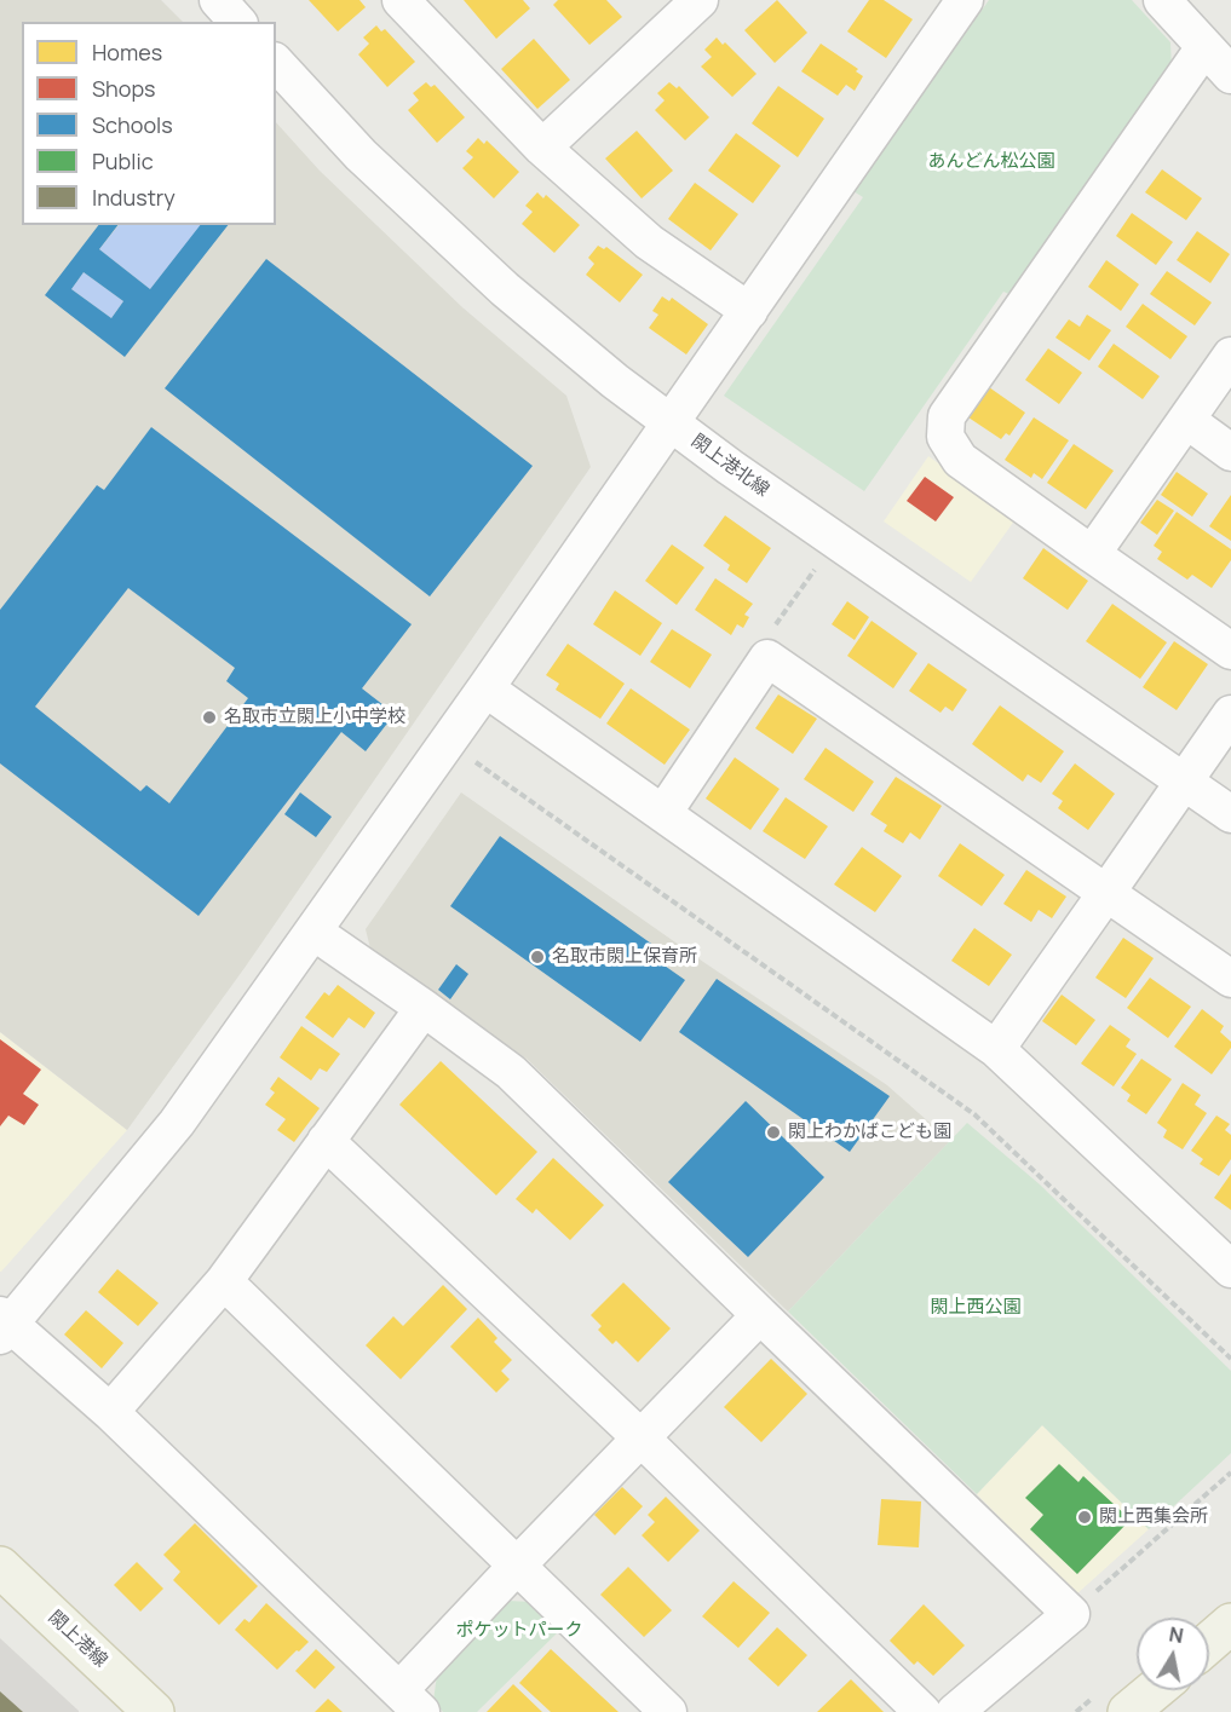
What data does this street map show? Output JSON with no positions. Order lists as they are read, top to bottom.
{
  "streets": {
    "main road": ["閖上港線"],
    "street": ["閖上港北線"]
  },
  "parks": ["あんどん松公園", "閖上西公園", "ポケットパーク"],
  "places": [
    "名取市立閖上小中学校",
    "名取市閖上保育所",
    "閖上わかばこども園",
    "閖上西集会所"
  ],
  "legend": [
    "Homes",
    "Shops",
    "Schools",
    "Public",
    "Industry"
  ],
  "north": "top"
}
